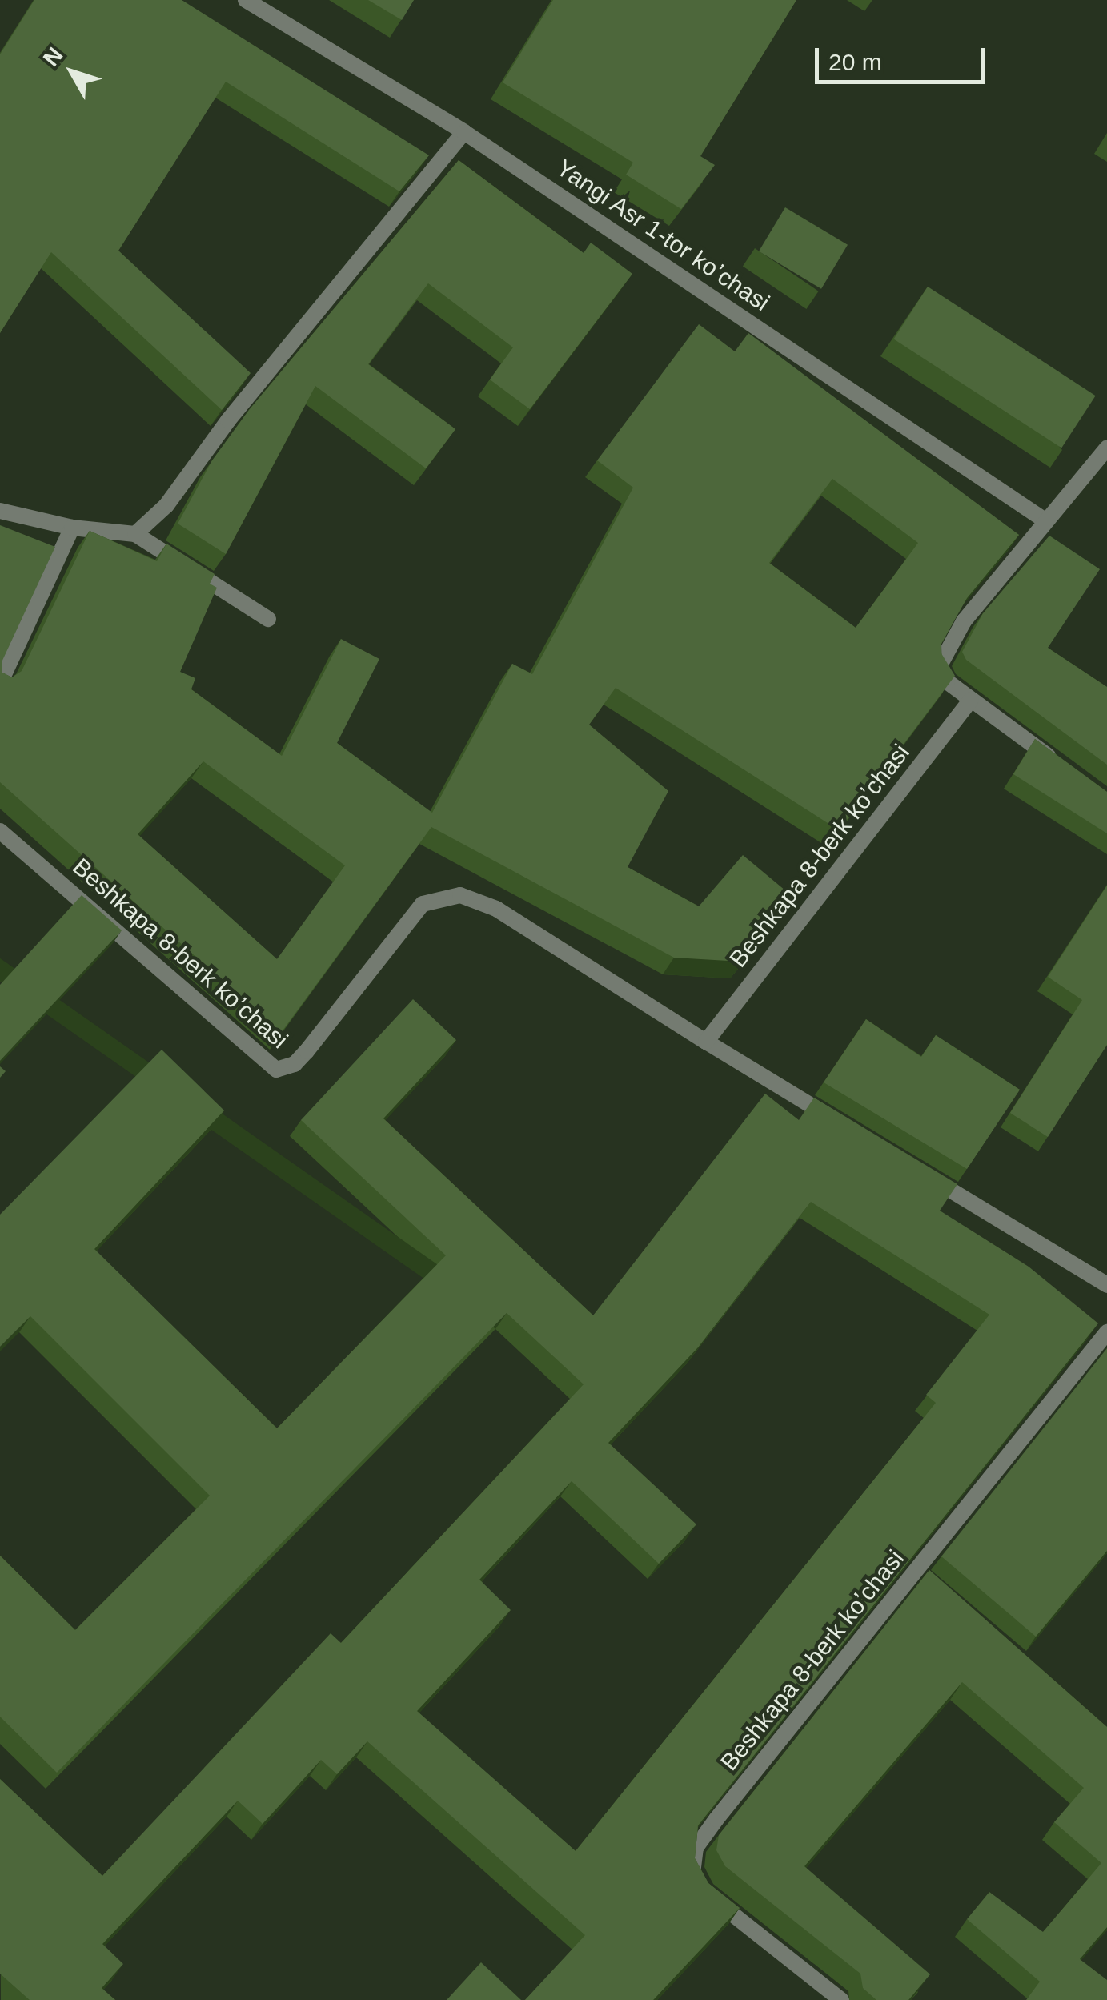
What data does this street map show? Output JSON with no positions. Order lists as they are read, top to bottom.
{
  "streets": {
    "street": ["Yangi Asr 1-tor koʼchasi", "Beshkapa 8-berk koʼchasi"]
  },
  "scale_bar": "20 m",
  "north": "top left"
}
